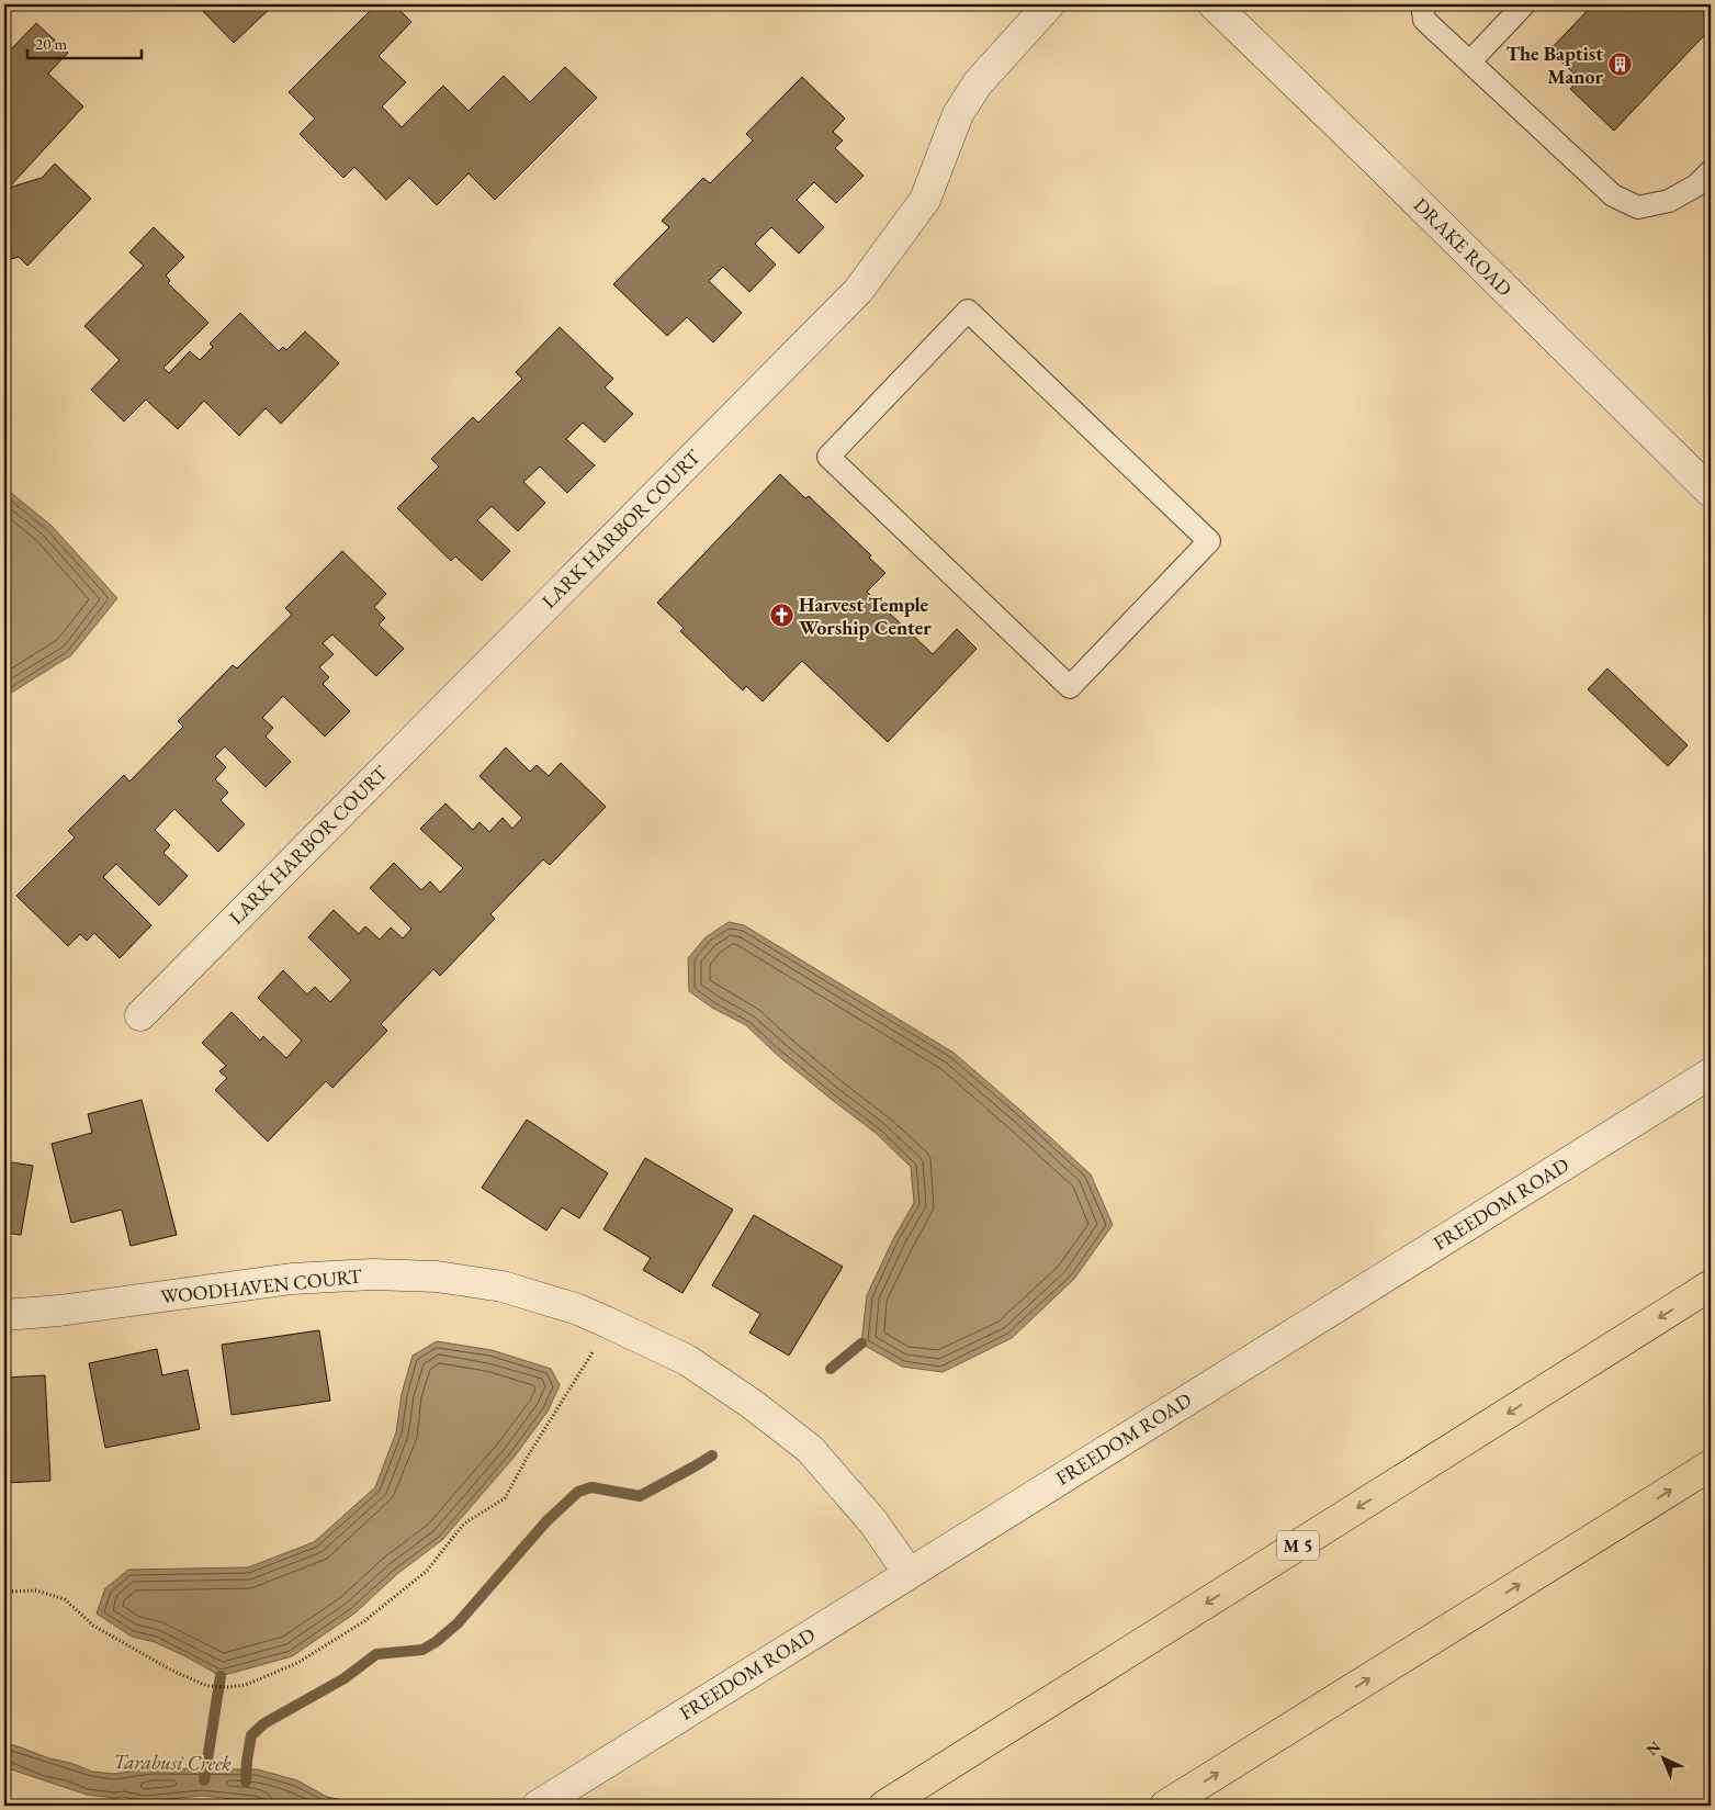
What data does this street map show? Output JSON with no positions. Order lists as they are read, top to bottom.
{
  "streets": {
    "highway": ["M 5"],
    "street": [
      "DRAKE ROAD",
      "LARK HARBOR COURT",
      "FREEDOM ROAD",
      "WOODHAVEN COURT"
    ]
  },
  "crossings": [
    ["FREEDOM ROAD", "WOODHAVEN COURT"]
  ],
  "water": ["Tarabusi Creek"],
  "places": {
    "building": ["The Baptist Manor"],
    "church": ["Harvest Temple Worship Center"]
  },
  "scale_bar": "20 m",
  "north": "top left"
}
